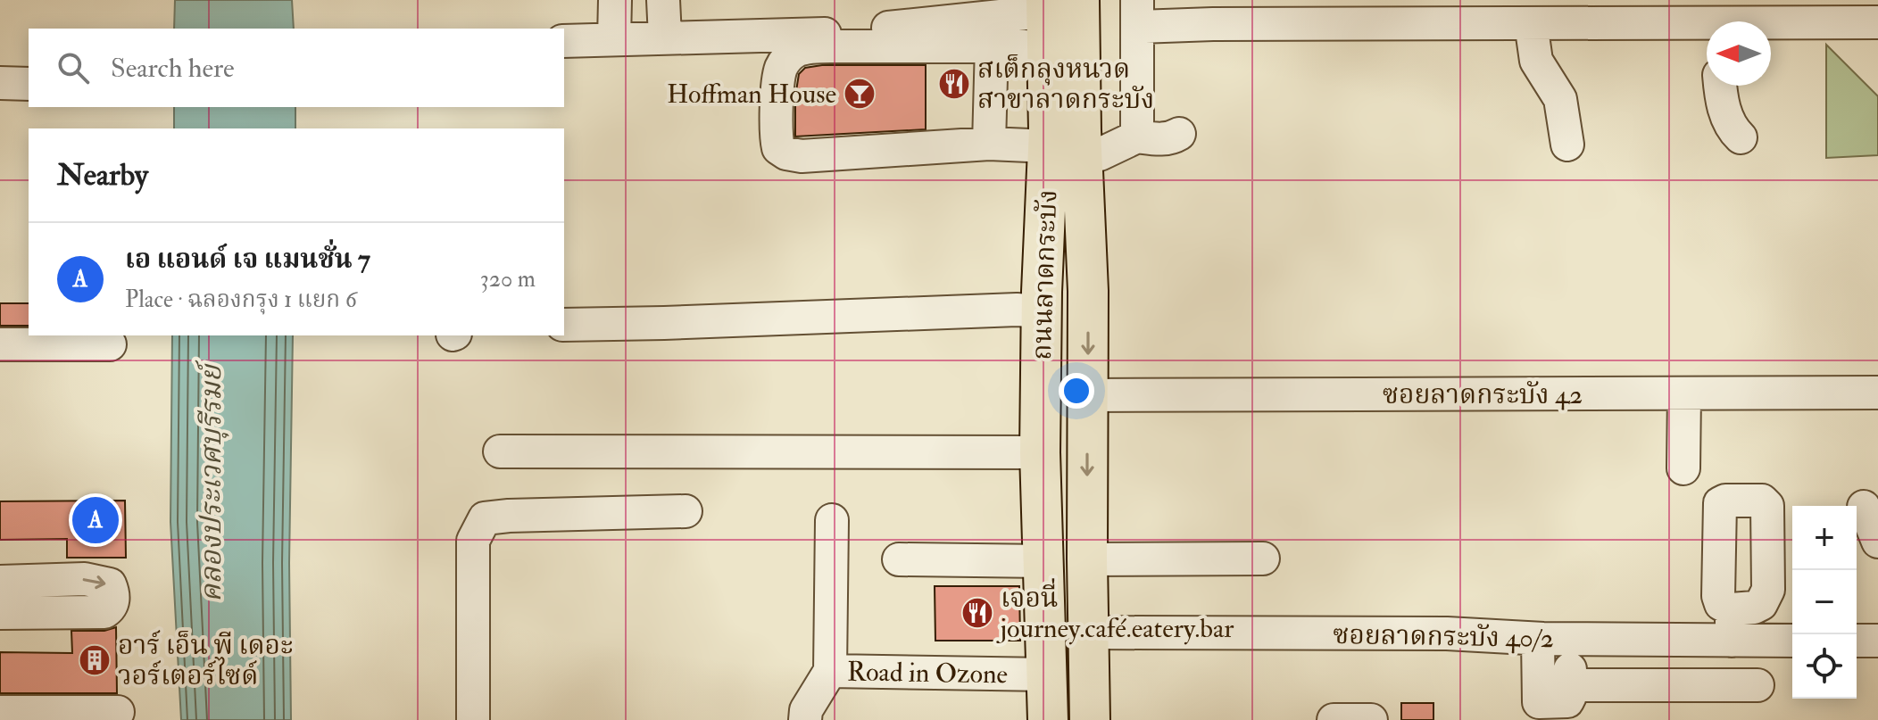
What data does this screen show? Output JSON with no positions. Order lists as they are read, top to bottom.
{
  "streets": {
    "main road": ["ถนนลาดกระบัง"],
    "street": ["ซอยลาดกระบัง 42", "ซอยลาดกระบัง 40/2", "Road in Ozone"]
  },
  "crossings": [
    ["ถนนลาดกระบัง", "ซอยลาดกระบัง 42"],
    ["ถนนลาดกระบัง", "ซอยลาดกระบัง 40/2"],
    ["ถนนลาดกระบัง", "Road in Ozone"]
  ],
  "water": ["คลองประเวศบุรีรมย์"],
  "places": {
    "restaurant": ["สเต็กลุงหนวด สาขาลาดกระบัง", "เจอนี่ journey.café.eatery.bar"],
    "bar": ["Hoffman House"],
    "building": ["อาร์ เอ็น พี เดอะ วอร์เตอร์ไซด์"]
  },
  "north": "left",
  "page": {
    "search": "Search here",
    "heading": "Nearby",
    "list": [
      {
        "mark": "A",
        "name": "เอ แอนด์ เจ แมนชั่น 7",
        "note": "Place · ฉลองกรุง 1 แยก 6",
        "value": "320 m"
      }
    ],
    "pins": "A",
    "map_buttons": ["+", "−"]
  }
}
